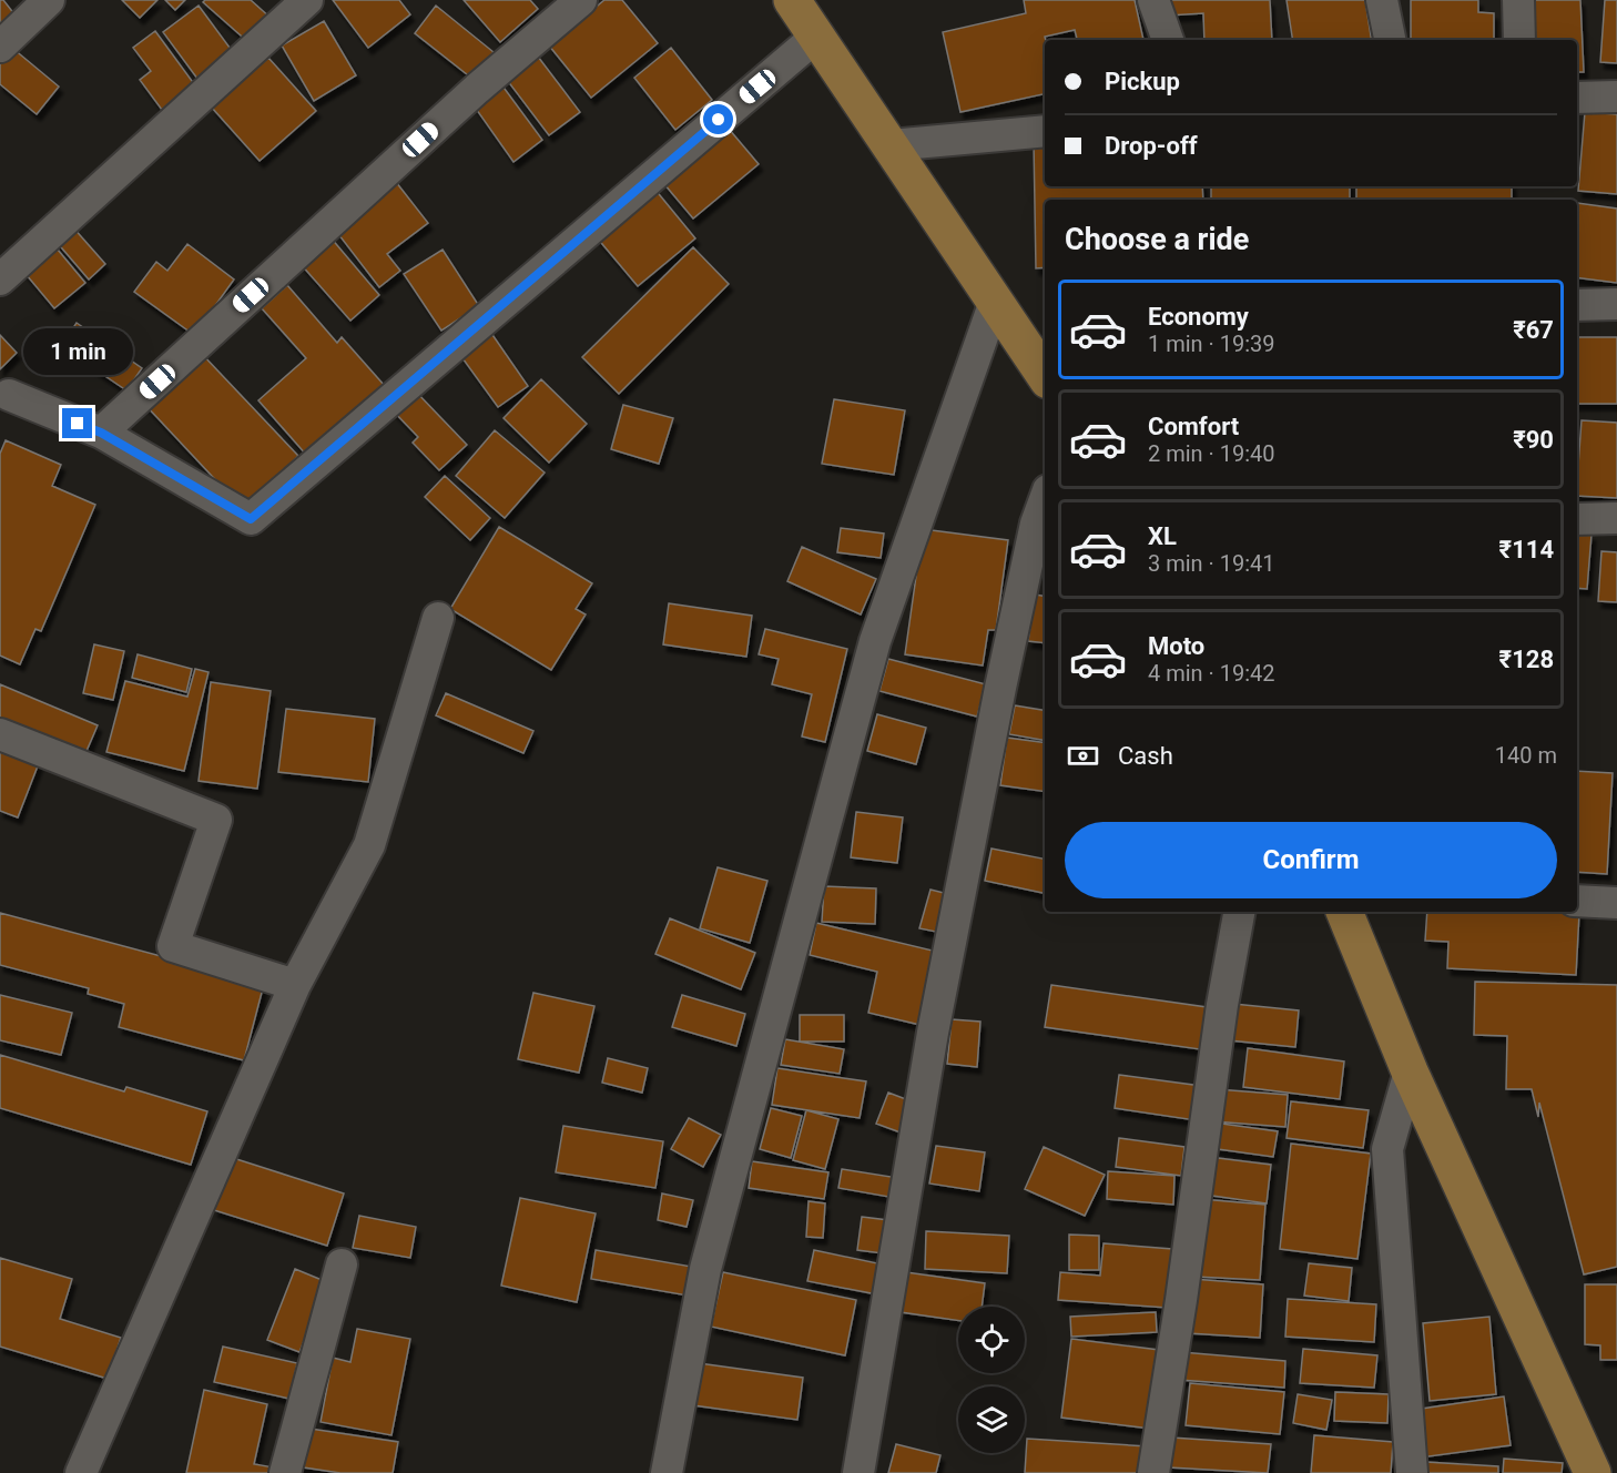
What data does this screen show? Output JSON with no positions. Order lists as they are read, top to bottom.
{
  "page": {
    "banner": ["Pickup", "Drop-off"],
    "heading": "Choose a ride",
    "list": [
      {
        "name": "Economy",
        "note": "1 min · 19:39",
        "value": "₹67"
      },
      {
        "name": "Comfort",
        "note": "2 min · 19:40",
        "value": "₹90"
      },
      {
        "name": "XL",
        "note": "3 min · 19:41",
        "value": "₹114"
      },
      {
        "name": "Moto",
        "note": "4 min · 19:42",
        "value": "₹128"
      }
    ],
    "bubble": "1 min",
    "pay": ["Cash", "140 m"],
    "buttons": "Confirm"
  }
}
